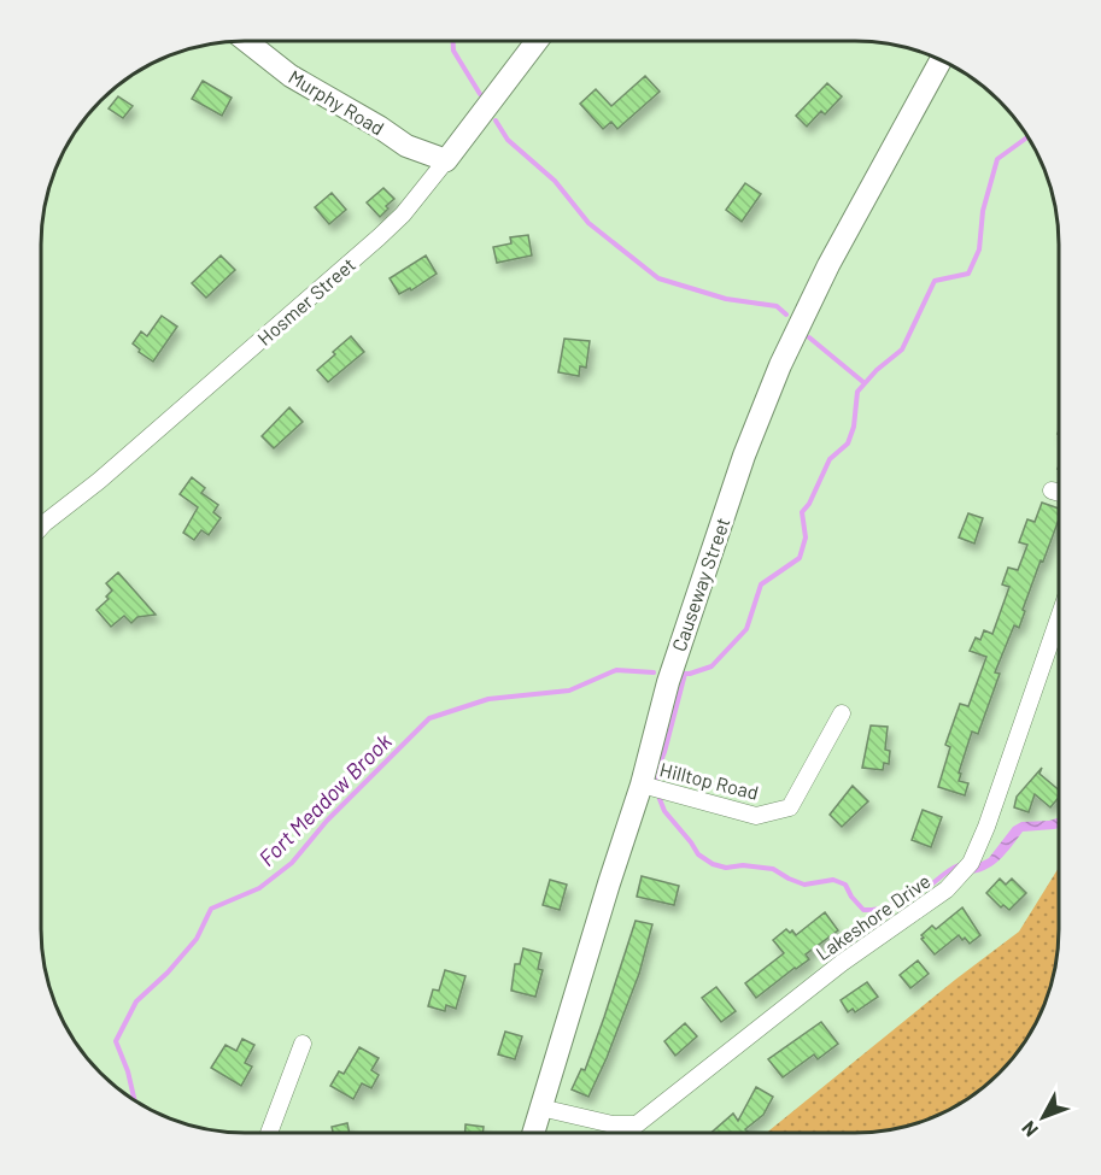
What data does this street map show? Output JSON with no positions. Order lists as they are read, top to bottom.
{
  "streets": {
    "street": [
      "Murphy Road",
      "Hosmer Street",
      "Causeway Street",
      "Hilltop Road",
      "Lakeshore Drive"
    ]
  },
  "crossings": [
    ["Murphy Road", "Hosmer Street"],
    ["Causeway Street", "Hilltop Road"],
    ["Causeway Street", "Lakeshore Drive"]
  ],
  "water": ["Fort Meadow Brook"],
  "north": "bottom left"
}
